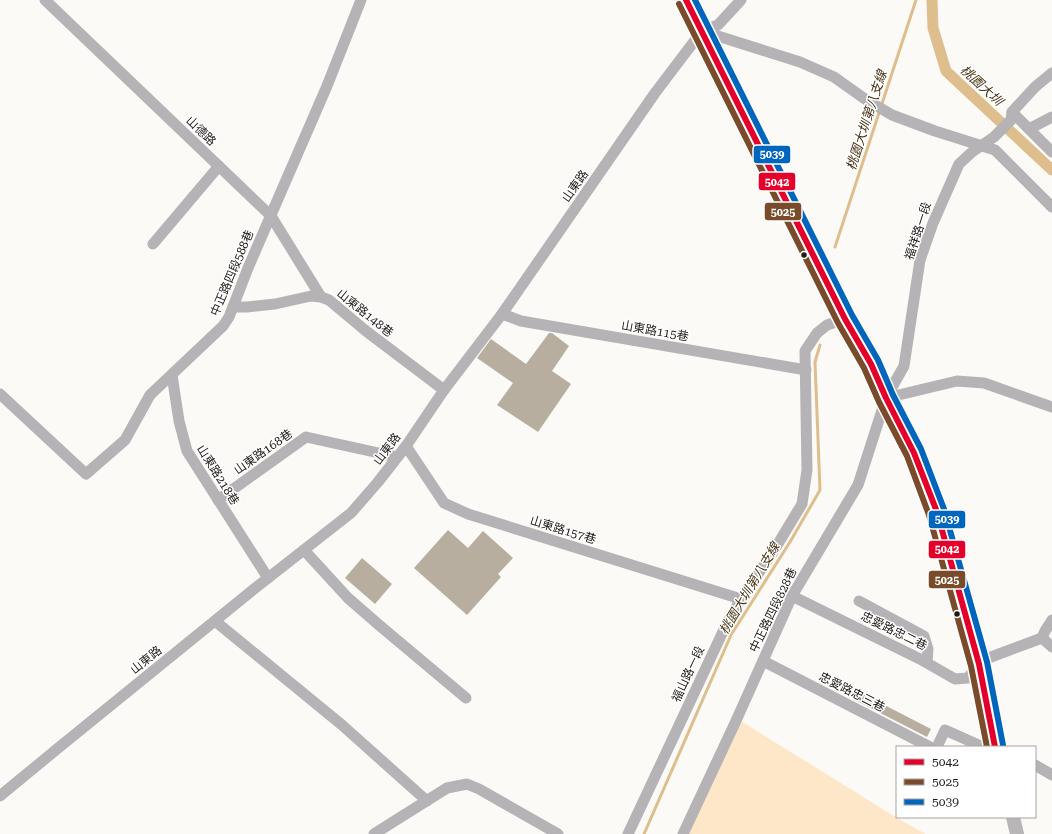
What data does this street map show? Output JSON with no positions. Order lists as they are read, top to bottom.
{
  "streets": {
    "street": [
      "山德路",
      "山東路",
      "福祥路一段",
      "中正路四段588巷",
      "山東路148巷",
      "山東路115巷",
      "山東路168巷",
      "山東路218巷",
      "山東路157巷",
      "中正路四段828巷",
      "忠愛路忠二巷",
      "福山路一段",
      "忠愛路忠三巷"
    ]
  },
  "crossings": [
    ["山德路", "中正路四段588巷"],
    ["山德路", "山東路148巷"],
    ["山東路", "山東路148巷"],
    ["山東路", "山東路115巷"],
    ["山東路", "山東路168巷"],
    ["山東路", "山東路218巷"],
    ["山東路", "山東路157巷"],
    ["福祥路一段", "中正路四段828巷"],
    ["中正路四段588巷", "山東路148巷"],
    ["中正路四段588巷", "山東路218巷"],
    ["山東路115巷", "福山路一段"],
    ["山東路168巷", "山東路218巷"],
    ["山東路157巷", "福山路一段"],
    ["中正路四段828巷", "忠愛路忠二巷"],
    ["中正路四段828巷", "忠愛路忠三巷"]
  ],
  "water": ["桃園大圳", "桃園大圳第八支線"],
  "lines": ["transit line 5042", "transit line 5039", "transit line 5025"],
  "legend": ["5042", "5025", "5039"]
}
